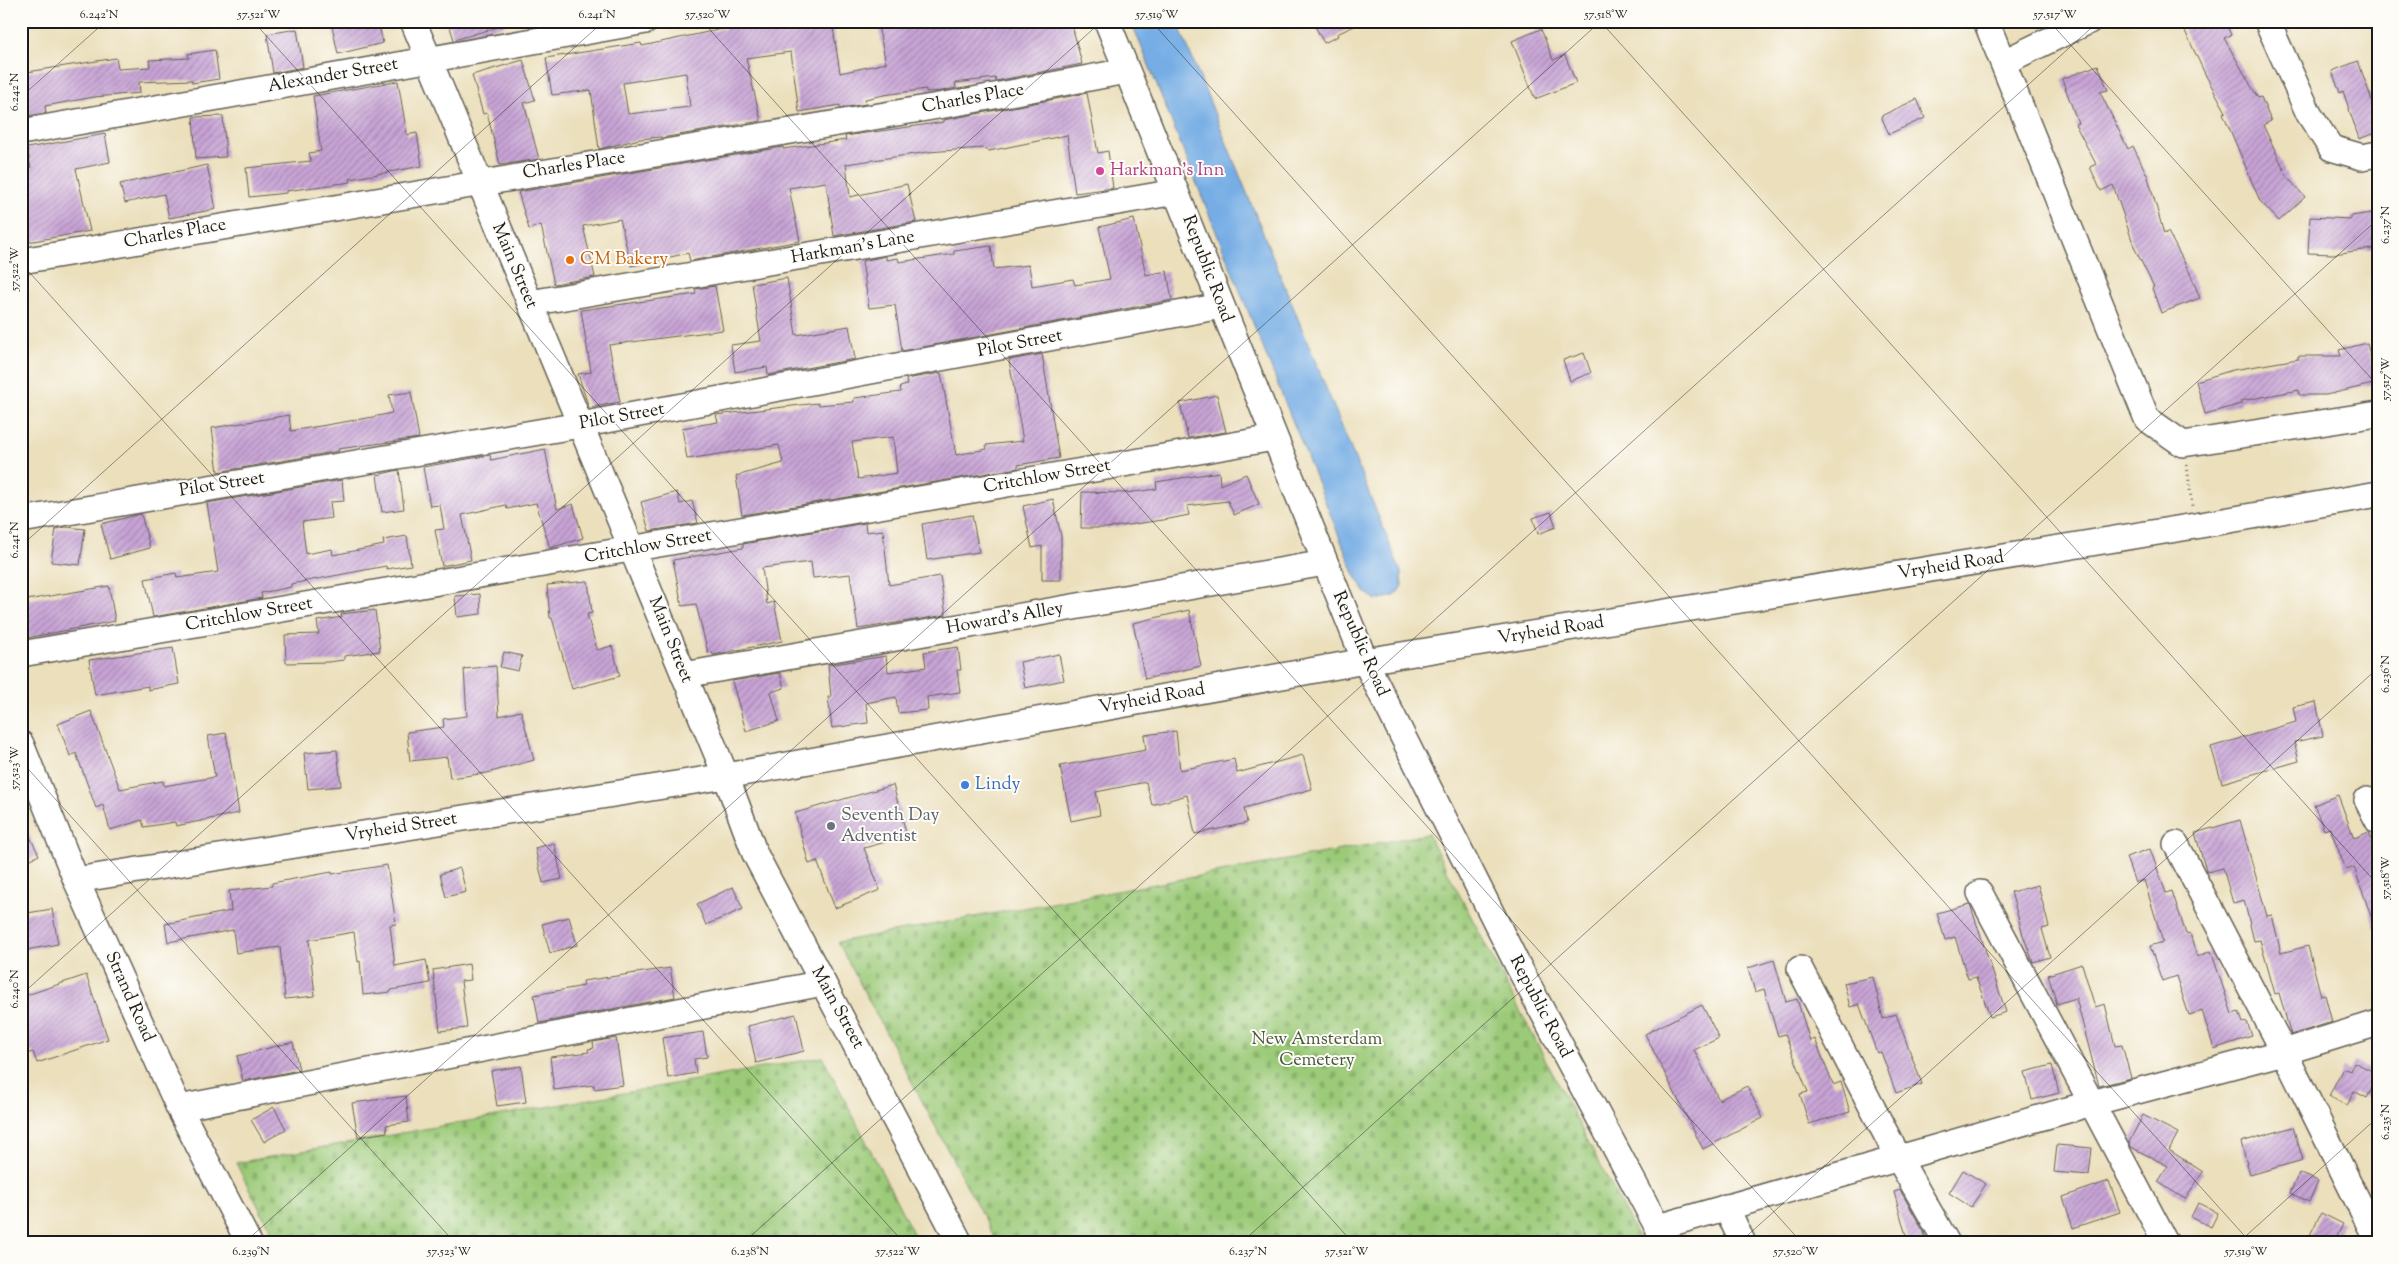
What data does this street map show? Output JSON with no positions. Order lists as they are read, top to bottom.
{
  "streets": {
    "street": [
      "Alexander Street",
      "Charles Place",
      "Harkman's Lane",
      "Main Street",
      "Republic Road",
      "Pilot Street",
      "Critchlow Street",
      "Vryheid Road",
      "Howard's Alley",
      "Vryheid Street",
      "Strand Road"
    ]
  },
  "crossings": [
    ["Alexander Street", "Main Street"],
    ["Charles Place", "Main Street"],
    ["Charles Place", "Republic Road"],
    ["Harkman's Lane", "Main Street"],
    ["Harkman's Lane", "Republic Road"],
    ["Main Street", "Pilot Street"],
    ["Main Street", "Critchlow Street"],
    ["Main Street", "Vryheid Road"],
    ["Main Street", "Howard's Alley"],
    ["Main Street", "Vryheid Street"],
    ["Republic Road", "Pilot Street"],
    ["Republic Road", "Critchlow Street"],
    ["Republic Road", "Vryheid Road"],
    ["Republic Road", "Howard's Alley"],
    ["Vryheid Road", "Vryheid Street"],
    ["Vryheid Street", "Strand Road"]
  ],
  "parks": ["New Amsterdam Cemetery"],
  "places": [
    "Harkman's Inn",
    "CM Bakery",
    "Lindy",
    "Seventh Day Adventist"
  ],
  "coordinates": [
    "6.242°N",
    "57.521°W",
    "6.241°N",
    "57.520°W",
    "57.519°W",
    "57.518°W",
    "57.517°W",
    "6.237°N",
    "57.522°W",
    "6.236°N",
    "57.523°W",
    "6.240°N",
    "6.235°N",
    "6.239°N",
    "6.238°N"
  ]
}
